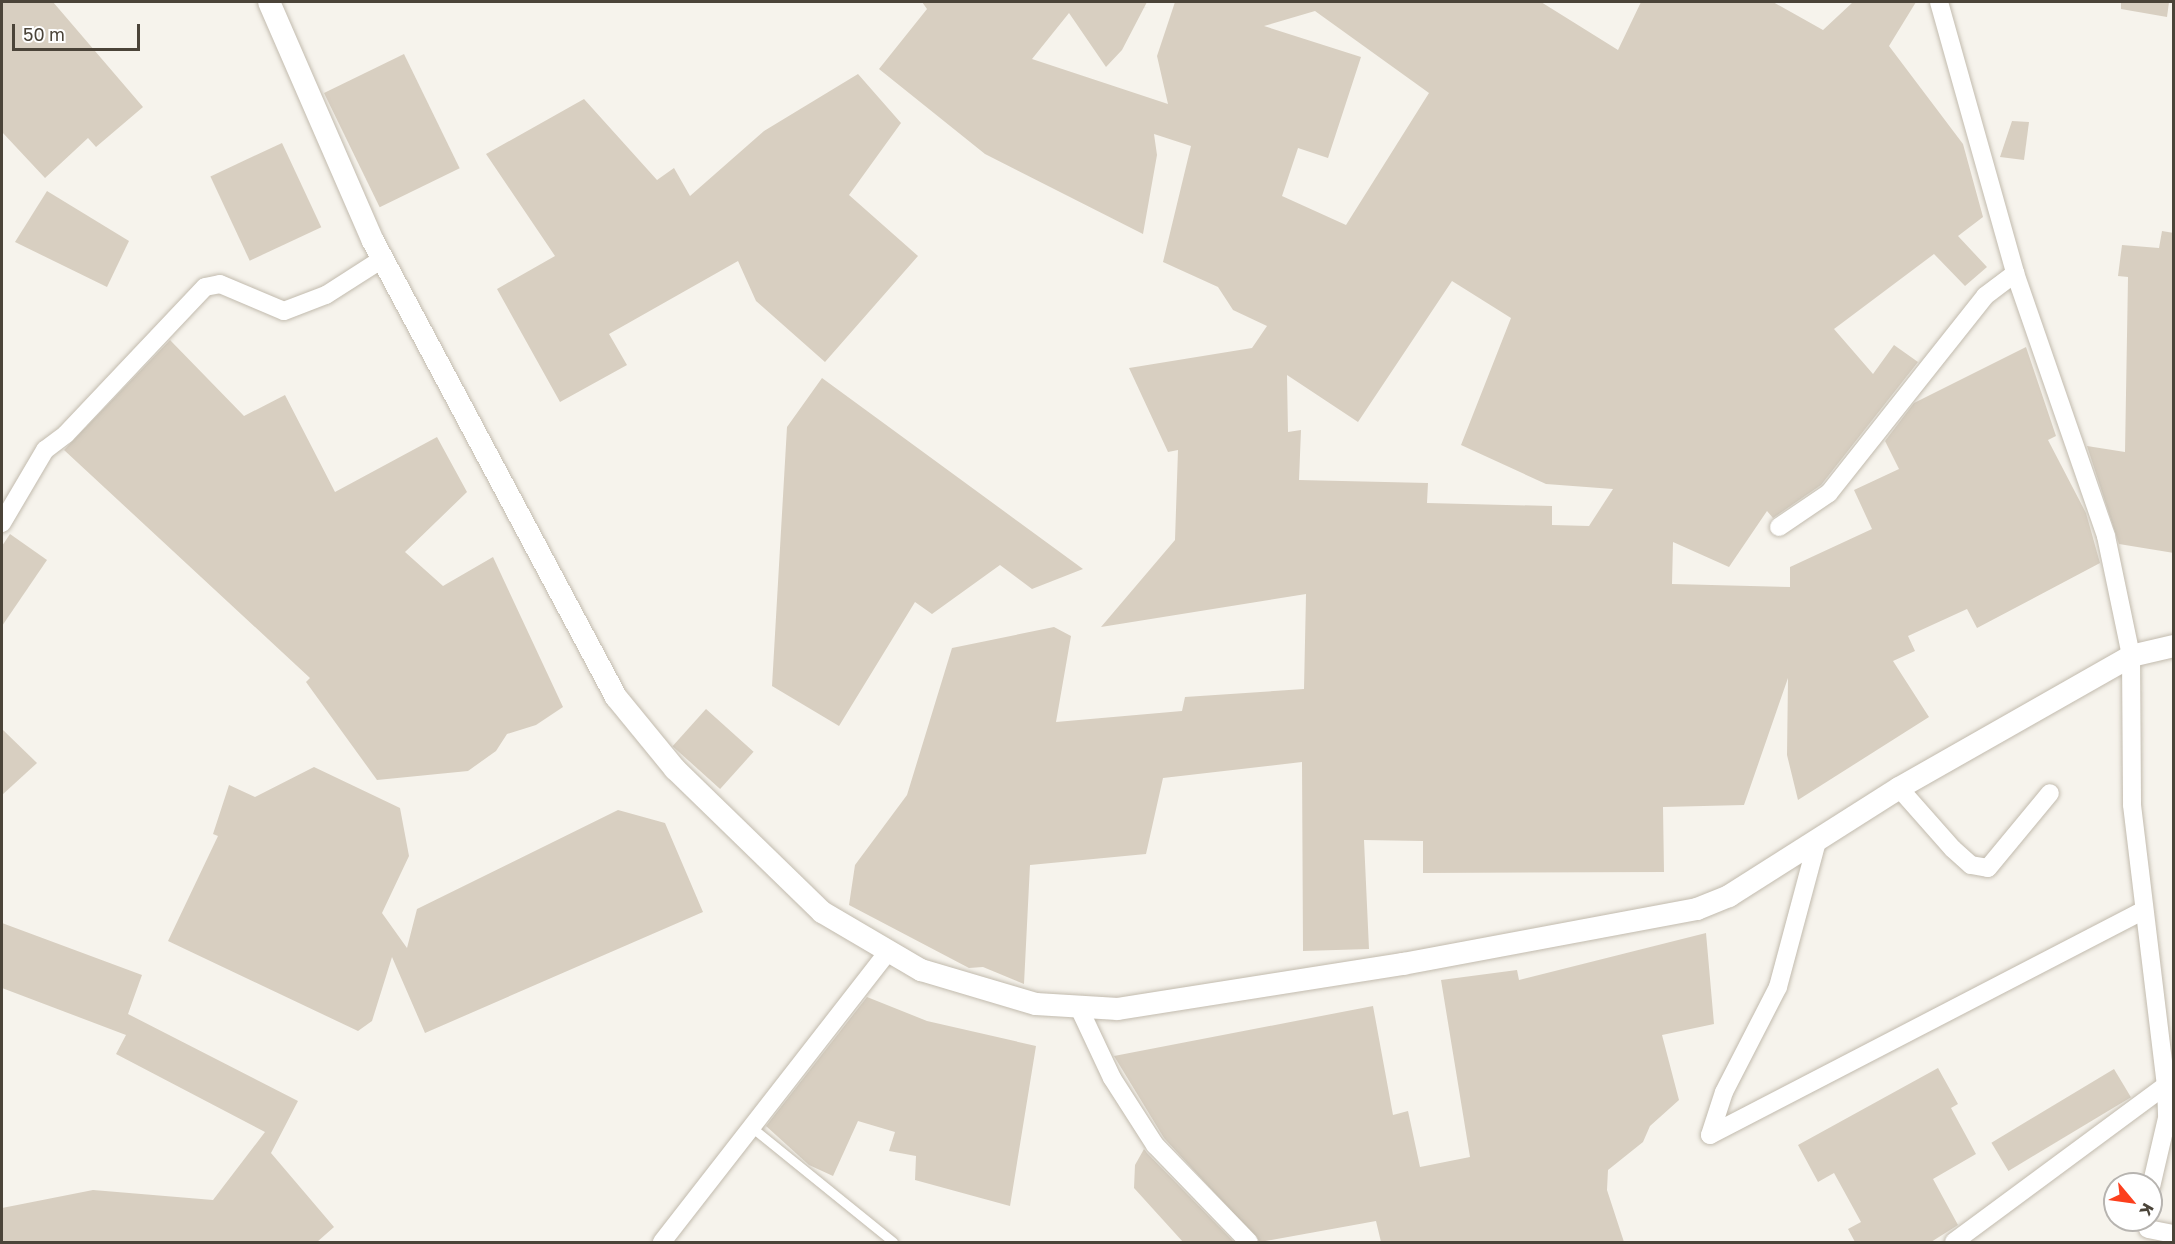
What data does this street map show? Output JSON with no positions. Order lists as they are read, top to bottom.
{
  "scale_bar": "50 m",
  "north": "bottom right"
}
